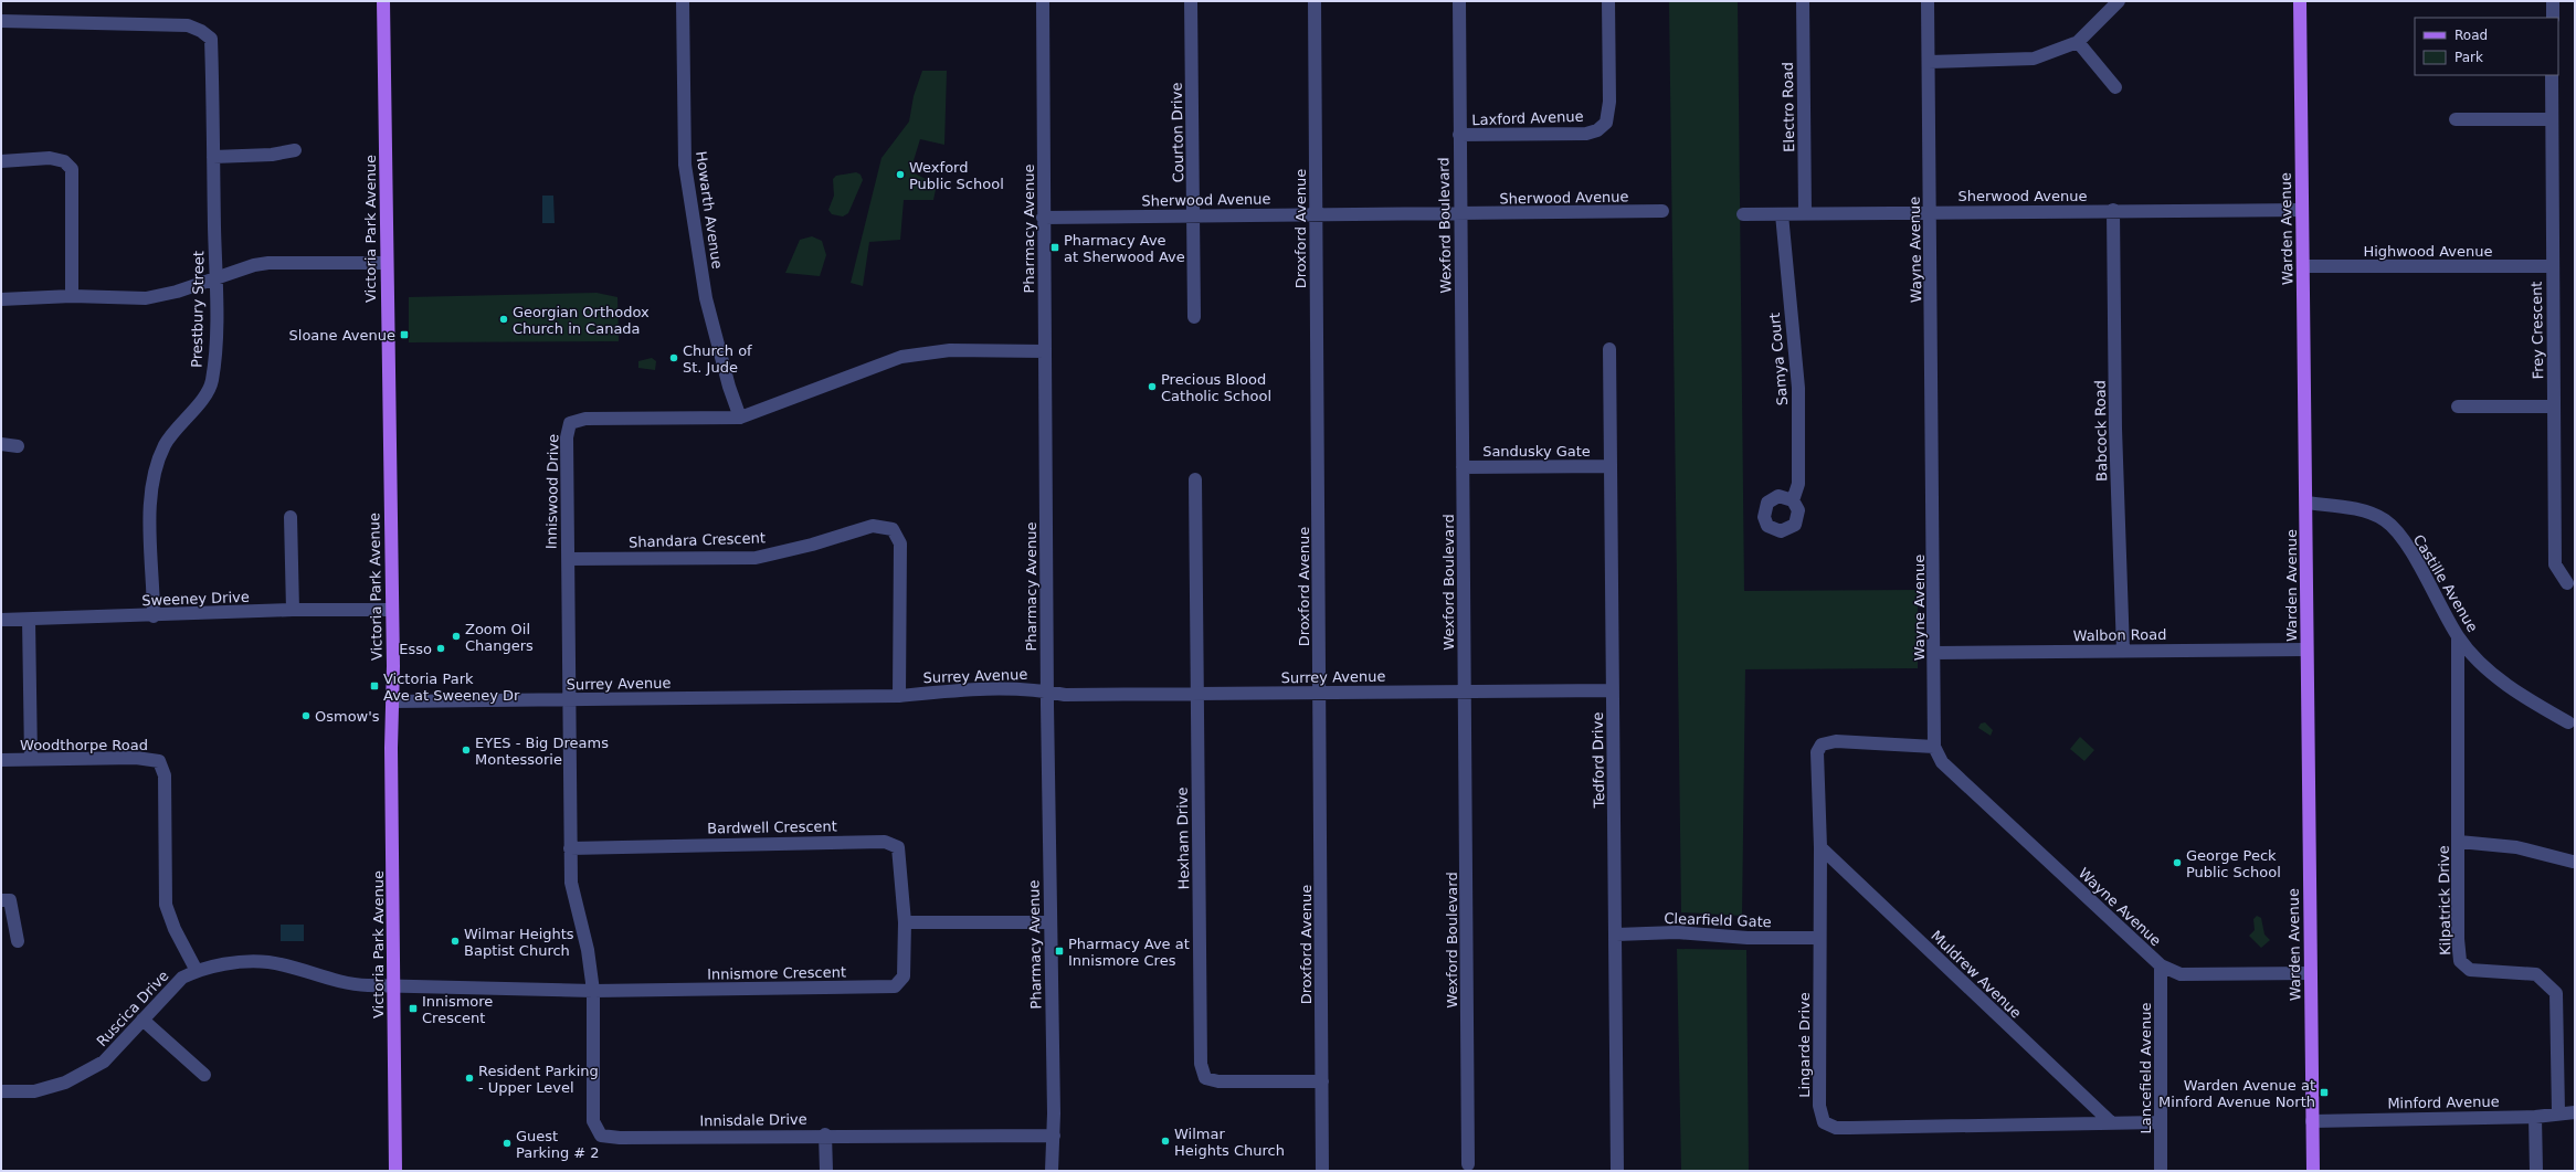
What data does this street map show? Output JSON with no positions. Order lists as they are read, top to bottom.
{
  "streets": {
    "main road": ["Victoria Park Avenue", "Warden Avenue"],
    "street": [
      "Electro Road",
      "Laxford Avenue",
      "Courton Drive",
      "Sherwood Avenue",
      "Howarth Avenue",
      "Wexford Boulevard",
      "Pharmacy Avenue",
      "Droxford Avenue",
      "Wayne Avenue",
      "Highwood Avenue",
      "Prestbury Street",
      "Frey Crescent",
      "Samya Court",
      "Babcock Road",
      "Sandusky Gate",
      "Inniswood Drive",
      "Shandara Crescent",
      "Castille Avenue",
      "Sweeney Drive",
      "Walbon Road",
      "Surrey Avenue",
      "Woodthorpe Road",
      "Tedford Drive",
      "Bardwell Crescent",
      "Hexham Drive",
      "Kilpatrick Drive",
      "Clearfield Gate",
      "Innismore Crescent",
      "Muldrew Avenue",
      "Ruscica Drive",
      "Lingarde Drive",
      "Lancefield Avenue",
      "Minford Avenue",
      "Innisdale Drive"
    ]
  },
  "crossings": [
    ["Electro Road", "Sherwood Avenue"],
    ["Laxford Avenue", "Wexford Boulevard"],
    ["Courton Drive", "Sherwood Avenue"],
    ["Sherwood Avenue", "Wexford Boulevard"],
    ["Sherwood Avenue", "Pharmacy Avenue"],
    ["Sherwood Avenue", "Droxford Avenue"],
    ["Sherwood Avenue", "Warden Avenue"],
    ["Sherwood Avenue", "Wayne Avenue"],
    ["Sherwood Avenue", "Samya Court"],
    ["Sherwood Avenue", "Babcock Road"],
    ["Howarth Avenue", "Inniswood Drive"],
    ["Wexford Boulevard", "Sandusky Gate"],
    ["Wexford Boulevard", "Surrey Avenue"],
    ["Victoria Park Avenue", "Sweeney Drive"],
    ["Victoria Park Avenue", "Surrey Avenue"],
    ["Victoria Park Avenue", "Innismore Crescent"],
    ["Victoria Park Avenue", "Ruscica Drive"],
    ["Pharmacy Avenue", "Inniswood Drive"],
    ["Pharmacy Avenue", "Surrey Avenue"],
    ["Pharmacy Avenue", "Innisdale Drive"],
    ["Droxford Avenue", "Surrey Avenue"],
    ["Droxford Avenue", "Hexham Drive"],
    ["Warden Avenue", "Wayne Avenue"],
    ["Warden Avenue", "Highwood Avenue"],
    ["Warden Avenue", "Castille Avenue"],
    ["Warden Avenue", "Walbon Road"],
    ["Warden Avenue", "Minford Avenue"],
    ["Wayne Avenue", "Walbon Road"],
    ["Wayne Avenue", "Lingarde Drive"],
    ["Wayne Avenue", "Lancefield Avenue"],
    ["Highwood Avenue", "Frey Crescent"],
    ["Prestbury Street", "Sweeney Drive"],
    ["Babcock Road", "Walbon Road"],
    ["Sandusky Gate", "Tedford Drive"],
    ["Inniswood Drive", "Shandara Crescent"],
    ["Inniswood Drive", "Surrey Avenue"],
    ["Inniswood Drive", "Bardwell Crescent"],
    ["Inniswood Drive", "Innismore Crescent"],
    ["Inniswood Drive", "Innisdale Drive"],
    ["Shandara Crescent", "Surrey Avenue"],
    ["Castille Avenue", "Kilpatrick Drive"],
    ["Surrey Avenue", "Tedford Drive"],
    ["Surrey Avenue", "Hexham Drive"],
    ["Woodthorpe Road", "Ruscica Drive"],
    ["Tedford Drive", "Clearfield Gate"],
    ["Bardwell Crescent", "Innismore Crescent"],
    ["Kilpatrick Drive", "Minford Avenue"],
    ["Clearfield Gate", "Lingarde Drive"],
    ["Innismore Crescent", "Ruscica Drive"],
    ["Innismore Crescent", "Innisdale Drive"],
    ["Muldrew Avenue", "Lingarde Drive"],
    ["Lingarde Drive", "Lancefield Avenue"]
  ],
  "places": {
    "other": [
      "Wexford Public School",
      "Georgian Orthodox Church in Canada",
      "Church of St. Jude",
      "Precious Blood Catholic School",
      "Zoom Oil Changers",
      "Esso",
      "Osmow's",
      "EYES - Big Dreams Montessorie",
      "George Peck Public School",
      "Wilmar Heights Baptist Church",
      "Resident Parking - Upper Level",
      "Wilmar Heights Church",
      "Guest Parking # 2"
    ],
    "transit": [
      "Pharmacy Ave at Sherwood Ave",
      "Sloane Avenue",
      "Victoria Park Ave at Sweeney Dr",
      "Pharmacy Ave at Innismore Cres",
      "Innismore Crescent",
      "Warden Avenue at Minford Avenue North"
    ]
  },
  "legend": ["Road", "Park"]
}
